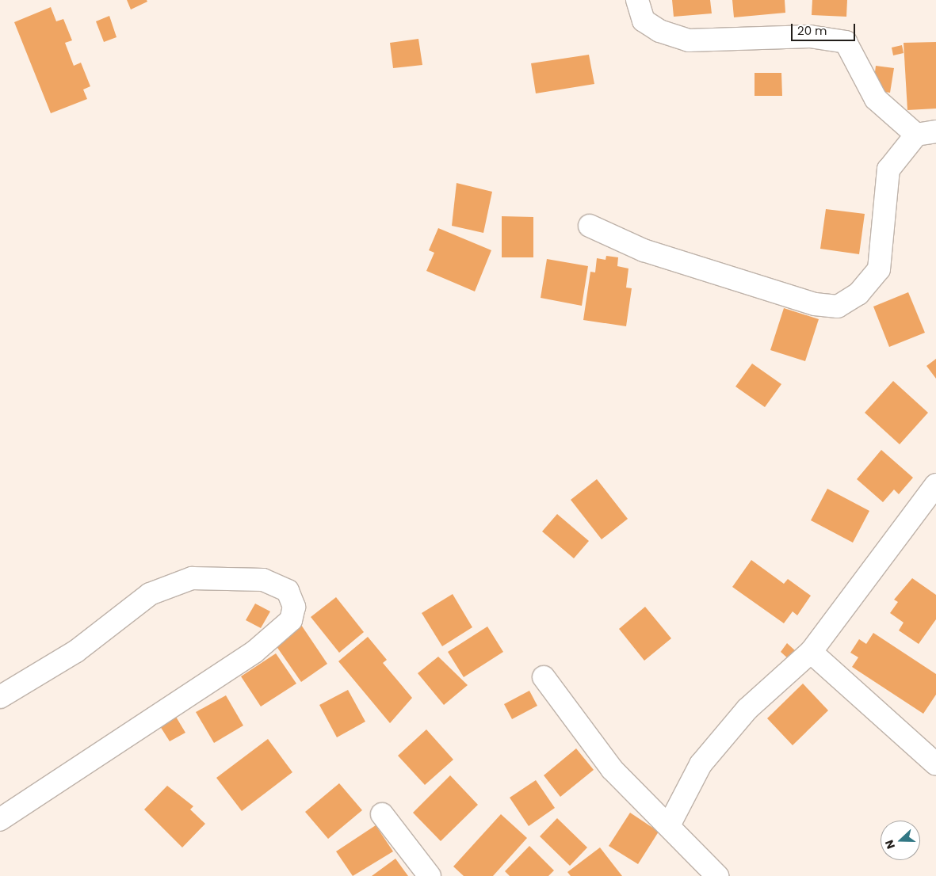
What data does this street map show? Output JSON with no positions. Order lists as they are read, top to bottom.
{
  "scale_bar": "20 m",
  "north": "left"
}
